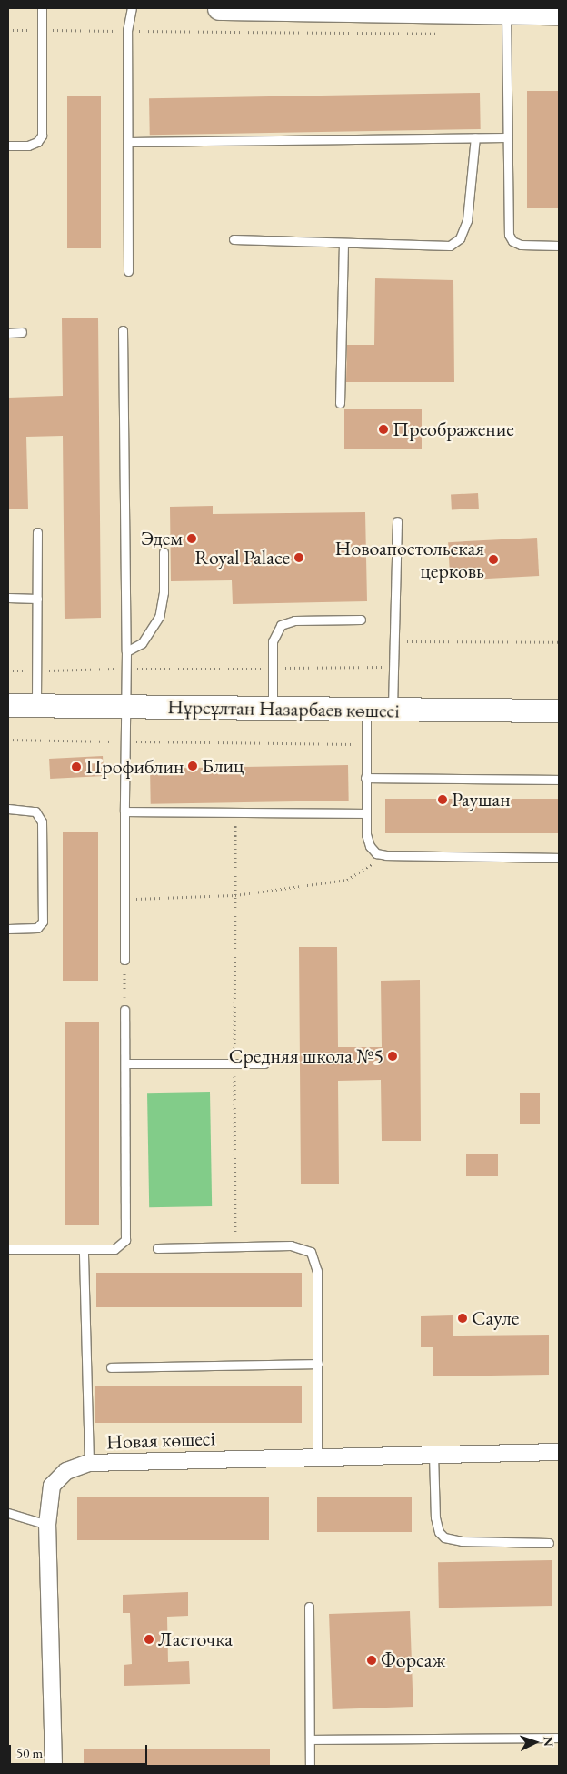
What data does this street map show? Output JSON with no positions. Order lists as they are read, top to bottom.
{
  "streets": {
    "main road": ["Нұрсұлтан Назарбаев көшесі"],
    "street": ["Новая көшесі"]
  },
  "places": [
    "Преображение",
    "Эдем",
    "Royal Palace",
    "Новоапостольская церковь",
    "Блиц",
    "Профиблин",
    "Раушан",
    "Средняя школа №5",
    "Сауле",
    "Ласточка",
    "Форсаж"
  ],
  "scale_bar": "50 m",
  "north": "right"
}
